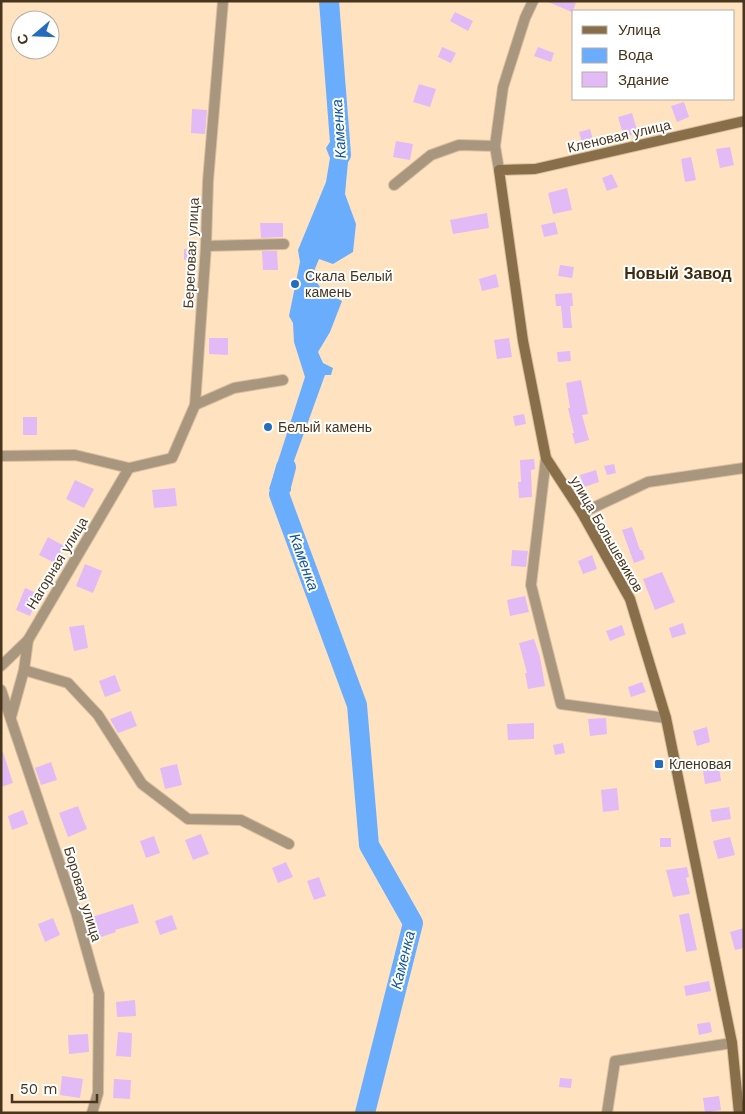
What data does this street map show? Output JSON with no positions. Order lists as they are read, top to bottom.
{
  "streets": {
    "street": [
      "Кленовая улица",
      "Береговая улица",
      "улица Большевиков",
      "Нагорная улица",
      "Боровая улица"
    ]
  },
  "crossings": [
    ["Кленовая улица", "улица Большевиков"],
    ["Береговая улица", "Нагорная улица"]
  ],
  "districts": ["Новый Завод"],
  "water": ["Каменка"],
  "places": {
    "other": ["Скала Белый камень", "Белый камень"],
    "transit": ["Кленовая"]
  },
  "legend": ["Улица", "Вода", "Здание"],
  "scale_bar": "50 m",
  "north": "left"
}
